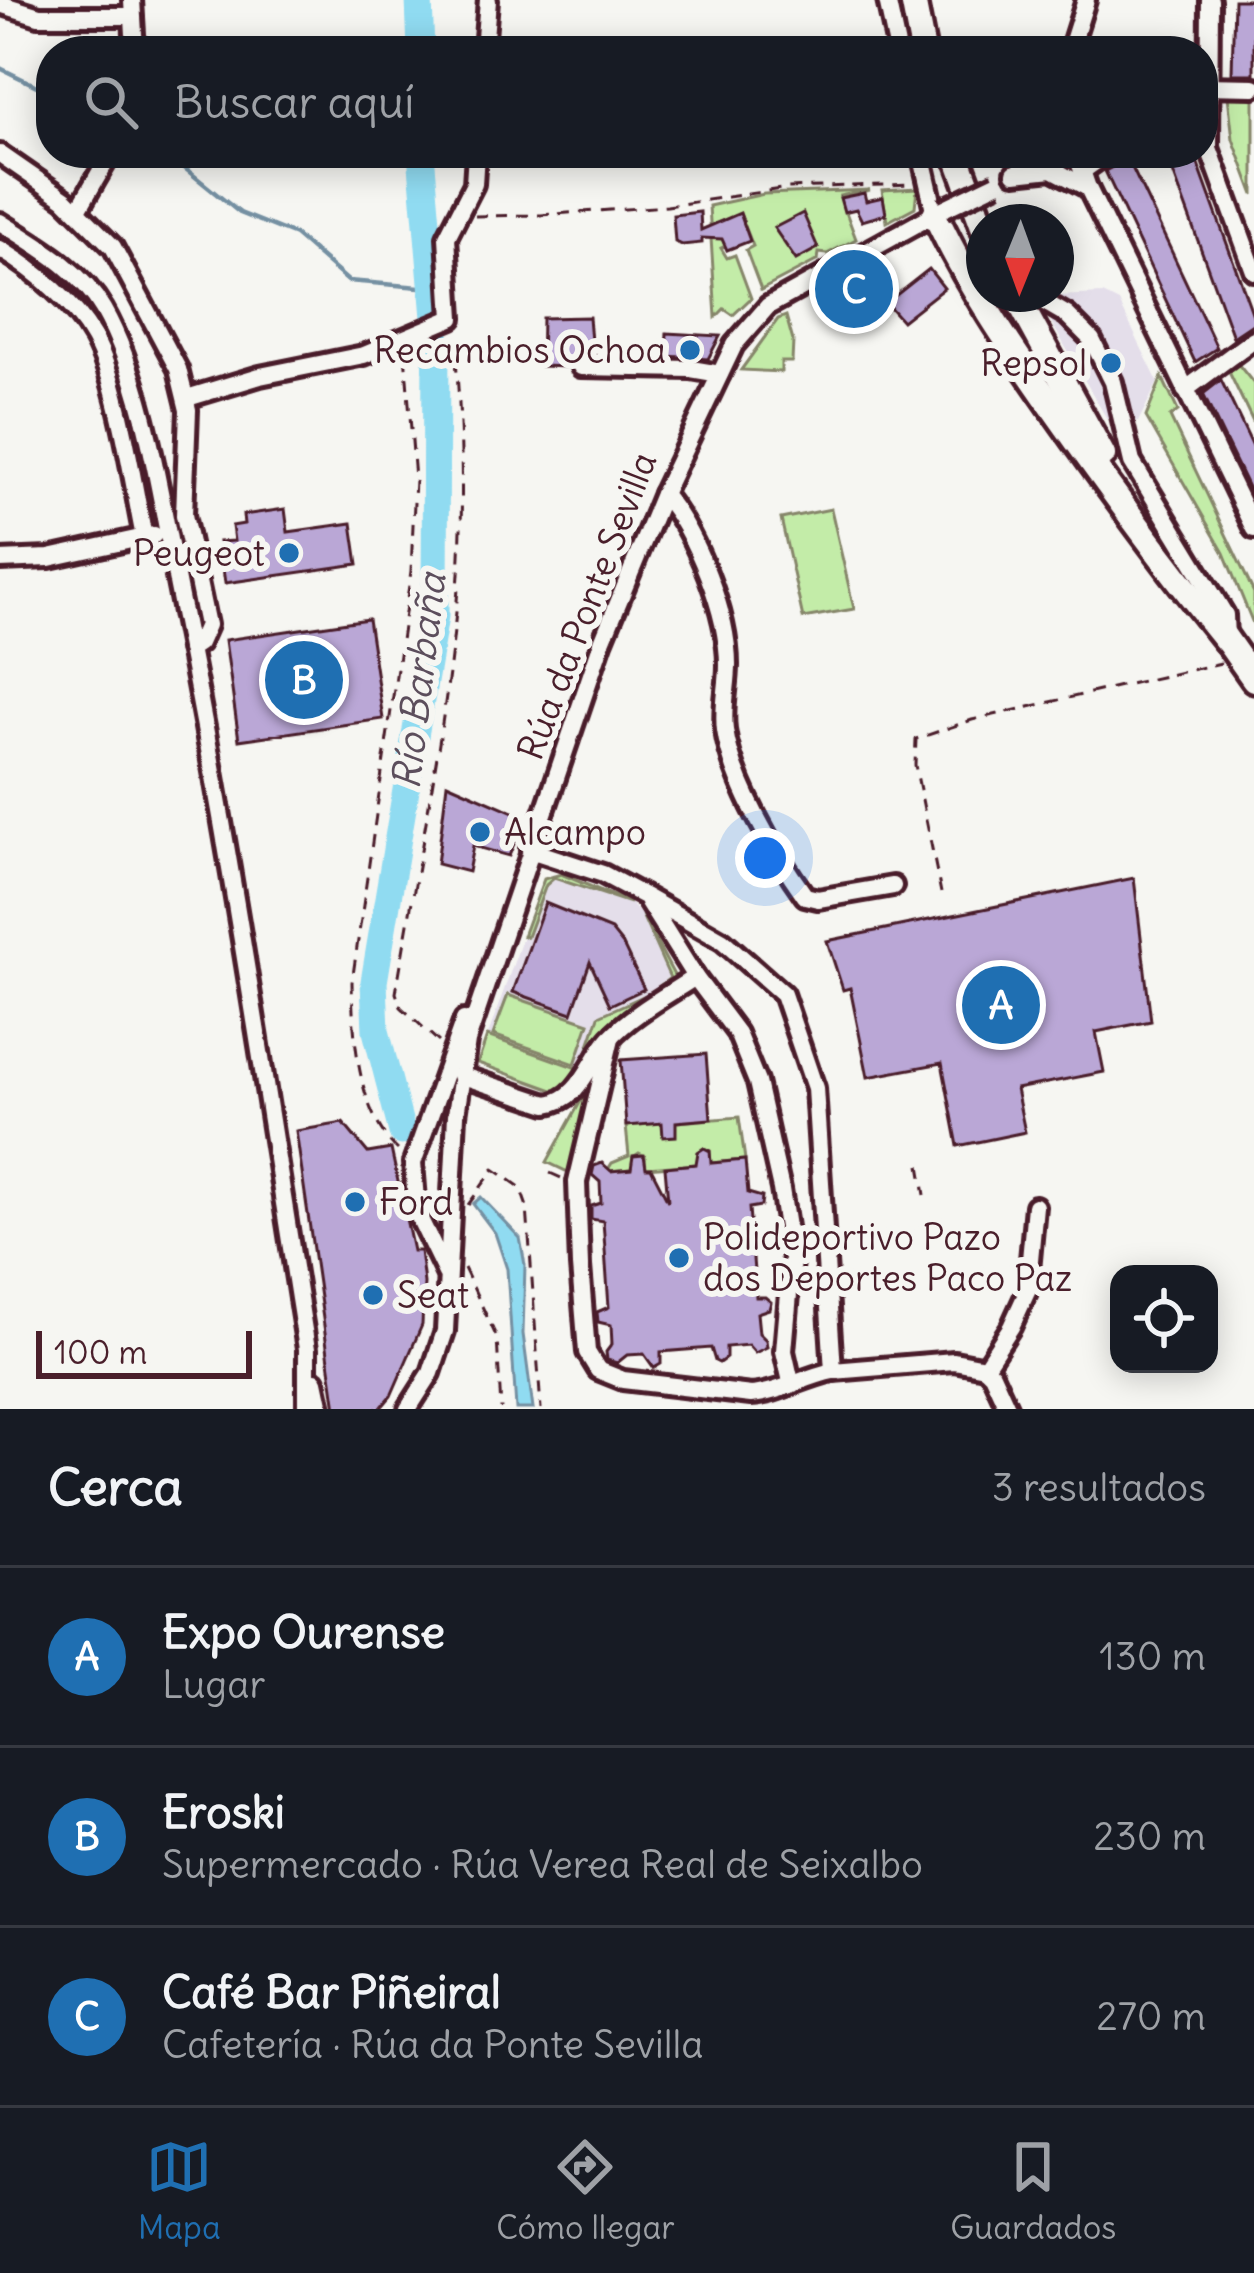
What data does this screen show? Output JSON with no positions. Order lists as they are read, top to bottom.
{
  "streets": {
    "street": ["Rúa da Ponte Sevilla"]
  },
  "water": ["Río Barbaña"],
  "places": [
    "Recambios Ochoa",
    "Repsol",
    "Peugeot",
    "Alcampo",
    "Ford",
    "Polideportivo Pazo dos Deportes Paco Paz",
    "Seat"
  ],
  "scale_bar": "100 m",
  "north": "bottom",
  "page": {
    "search": "Buscar aquí",
    "pins": ["C", "B", "A"],
    "scale": "100 m",
    "heading": ["Cerca", "3 resultados"],
    "list": [
      {
        "mark": "A",
        "name": "Expo Ourense",
        "note": "Lugar",
        "value": "130 m"
      },
      {
        "mark": "B",
        "name": "Eroski",
        "note": "Supermercado · Rúa Verea Real de Seixalbo",
        "value": "230 m"
      },
      {
        "mark": "C",
        "name": "Café Bar Piñeiral",
        "note": "Cafetería · Rúa da Ponte Sevilla",
        "value": "270 m"
      }
    ],
    "nav": ["Mapa", "Cómo llegar", "Guardados"]
  }
}
